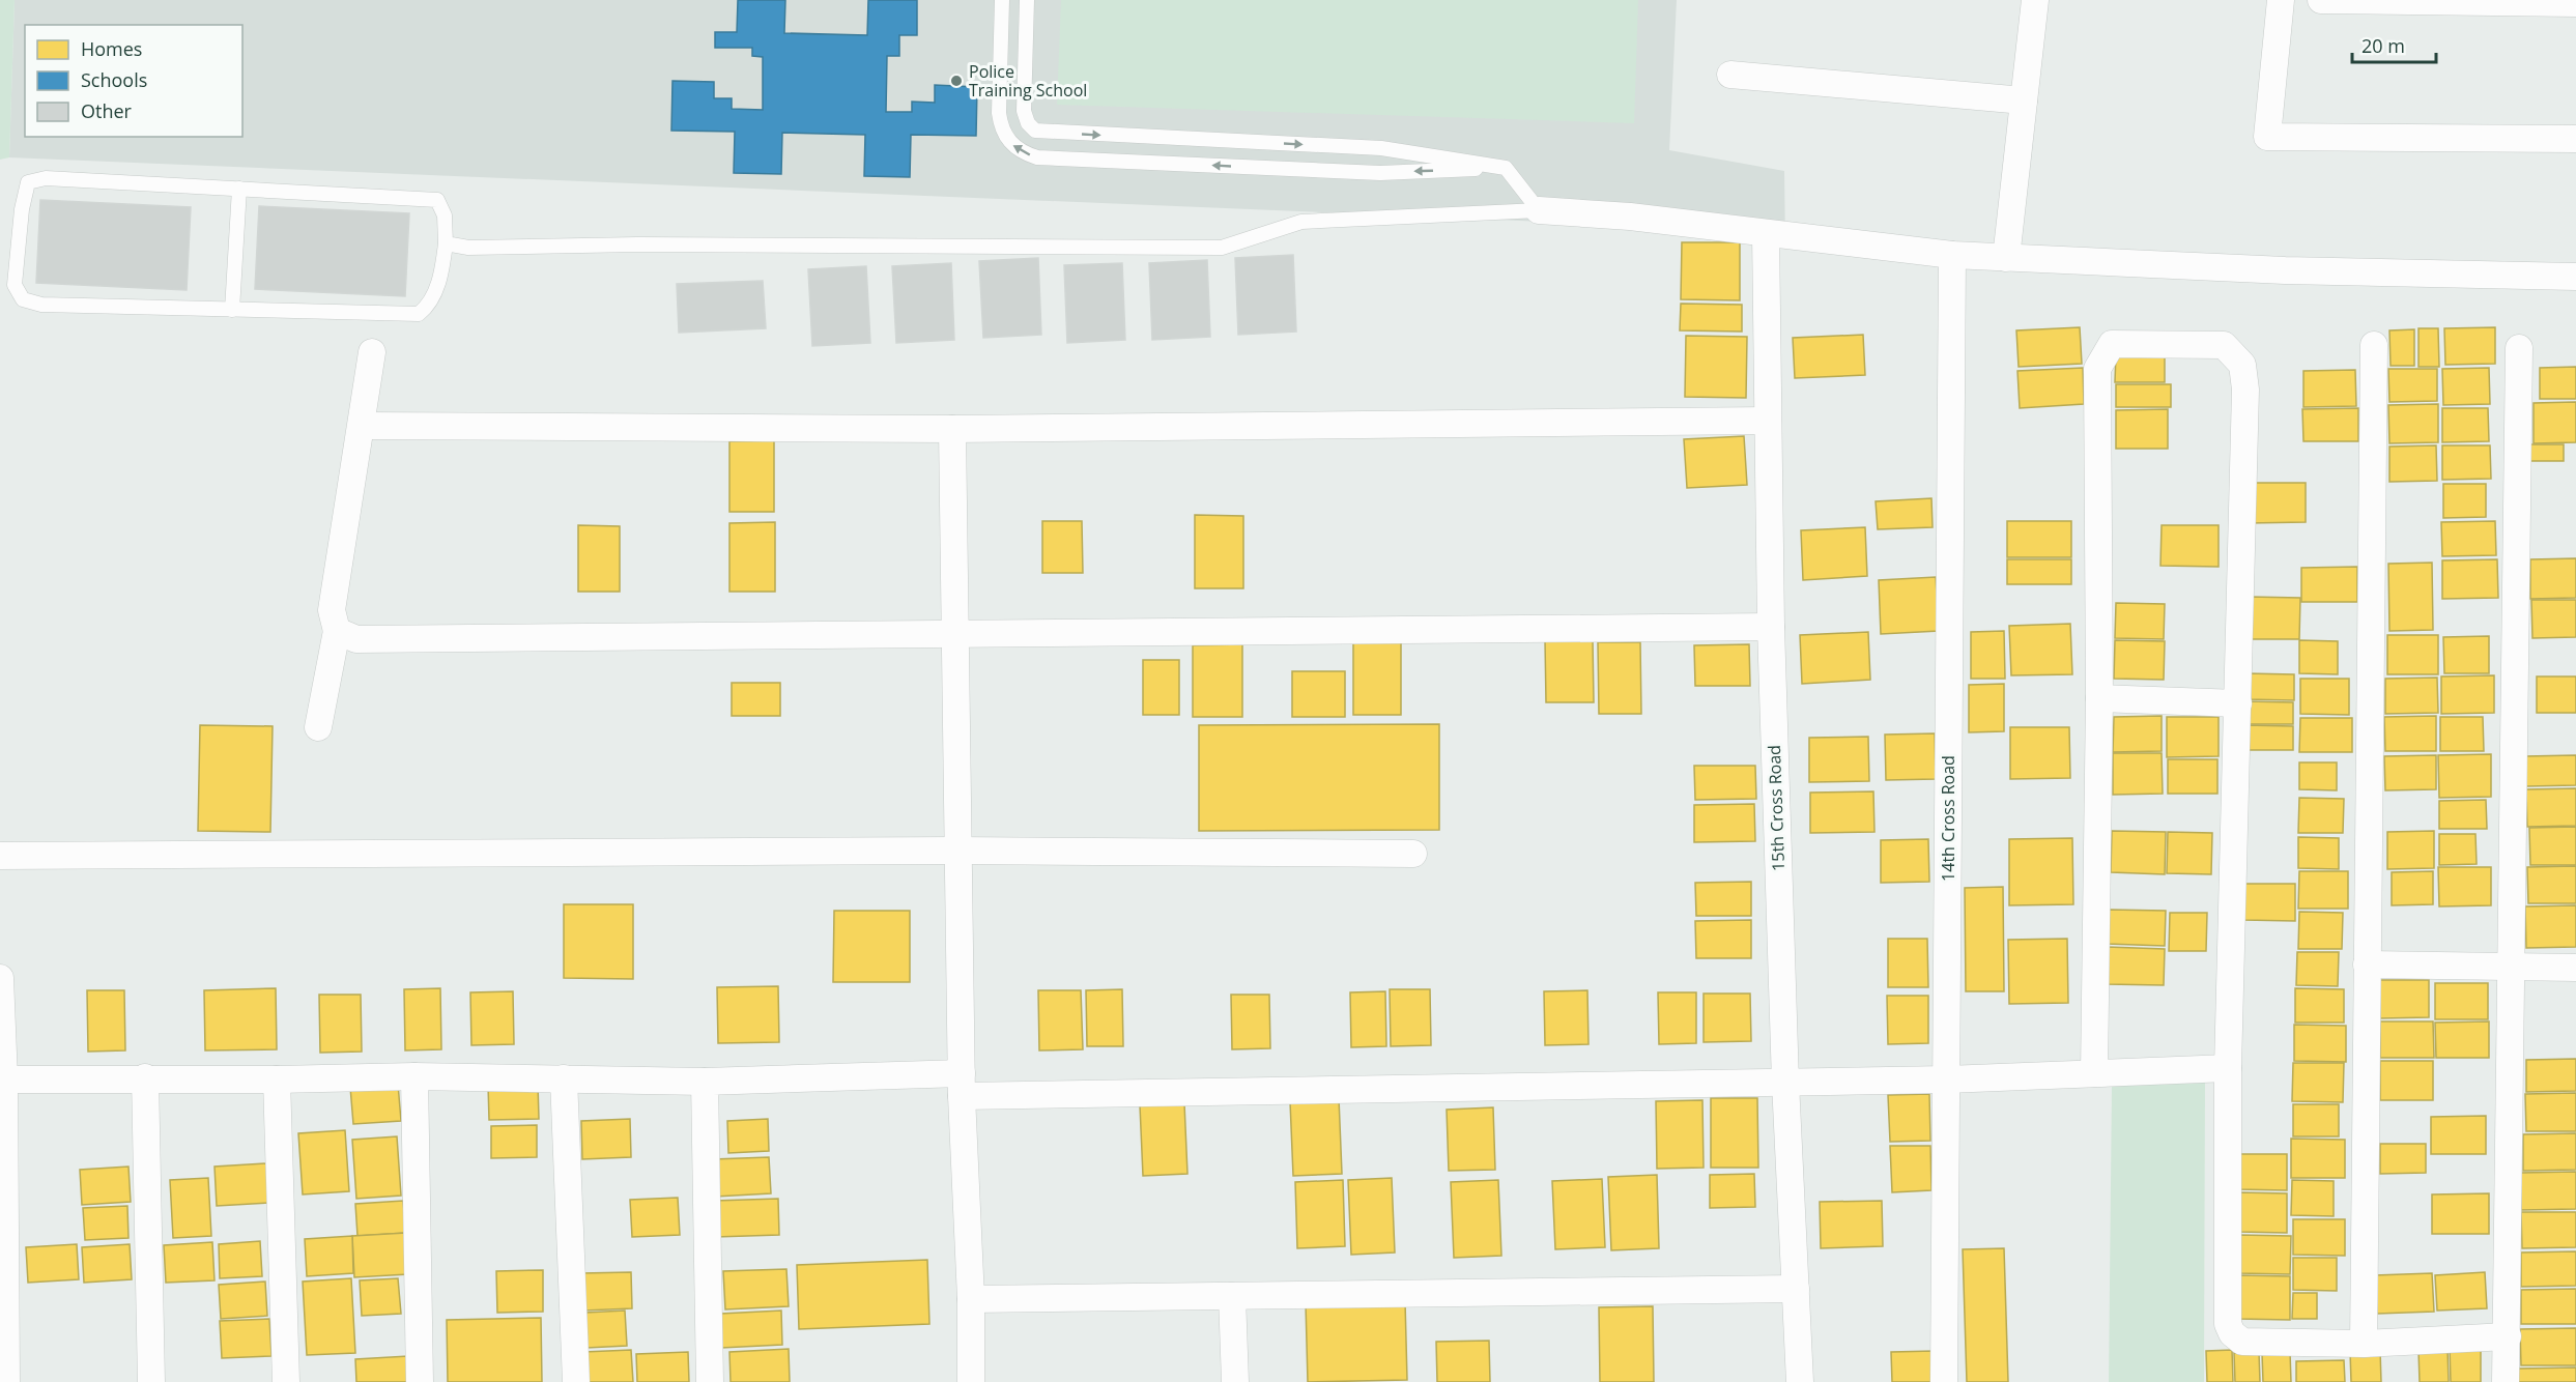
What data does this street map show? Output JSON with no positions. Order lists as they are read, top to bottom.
{
  "streets": {
    "street": ["15th Cross Road", "14th Cross Road"]
  },
  "places": ["Police Training School"],
  "legend": ["Homes", "Schools", "Other"],
  "scale_bar": "20 m"
}
